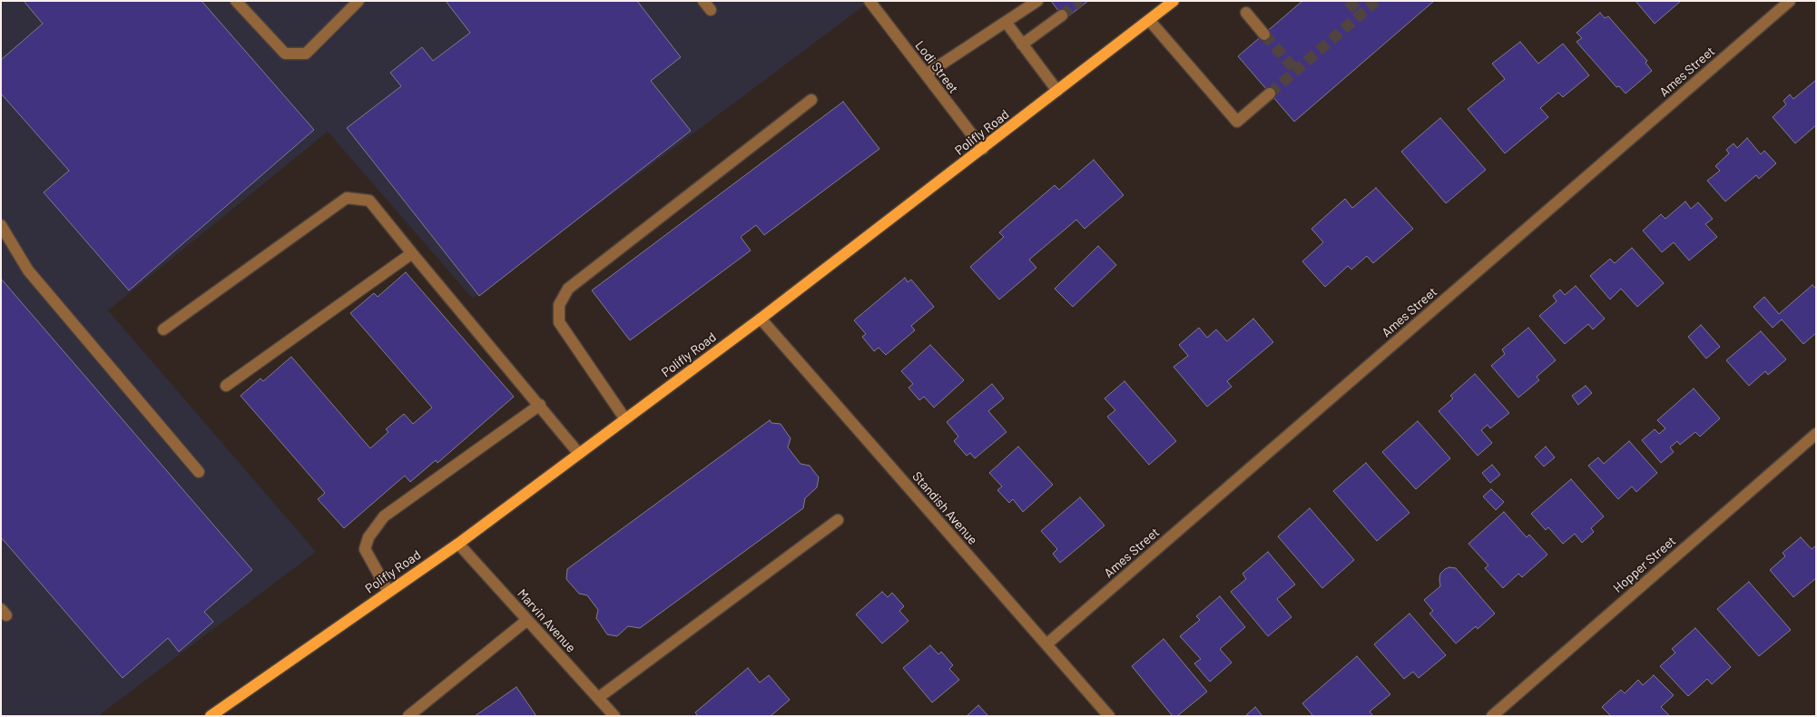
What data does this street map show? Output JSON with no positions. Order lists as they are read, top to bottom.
{
  "streets": {
    "main road": ["Polifly Road"],
    "street": [
      "Lodi Street",
      "Ames Street",
      "Standish Avenue",
      "Hopper Street",
      "Marvin Avenue"
    ]
  },
  "crossings": [
    ["Lodi Street", "Polifly Road"],
    ["Ames Street", "Standish Avenue"],
    ["Polifly Road", "Standish Avenue"],
    ["Polifly Road", "Marvin Avenue"]
  ]
}
